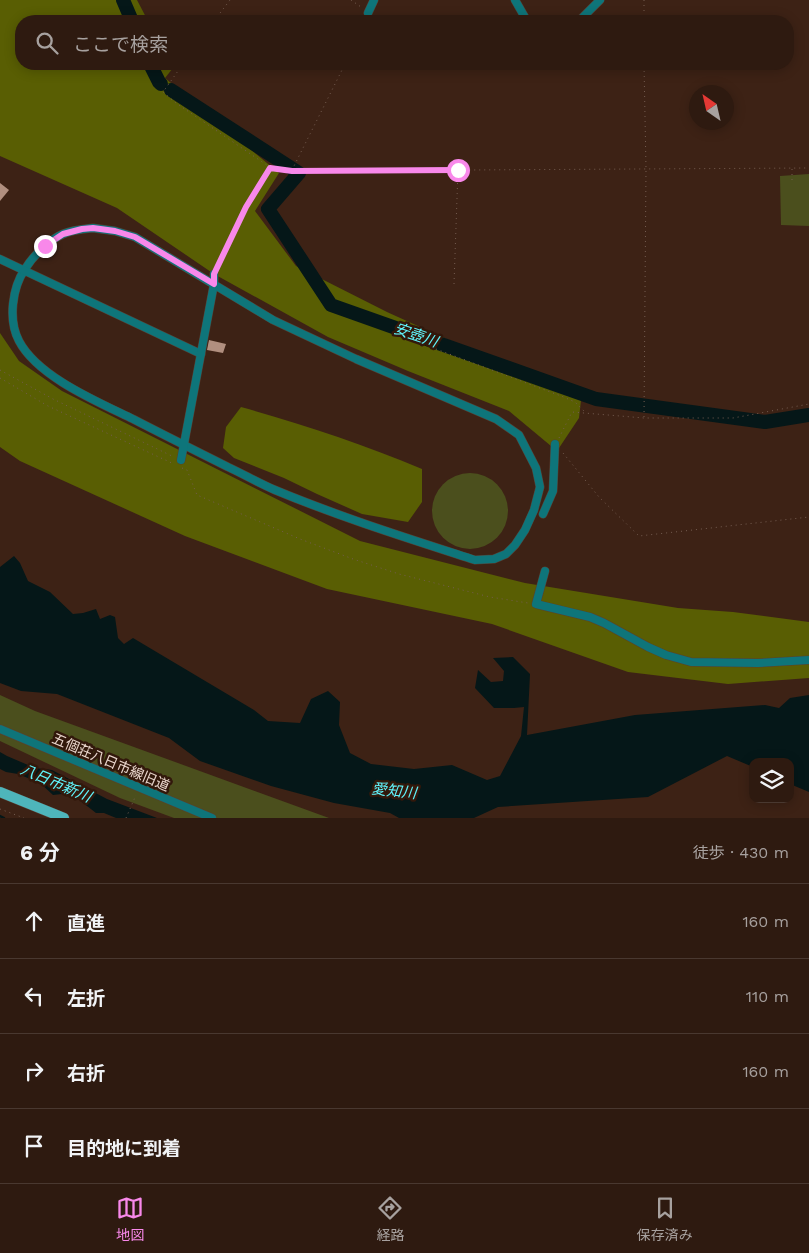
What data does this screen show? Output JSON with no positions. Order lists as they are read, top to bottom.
{
  "streets": {
    "street": ["五個荘八日市線旧道"]
  },
  "water": ["安壺川", "八日市新川", "愛知川"],
  "north": "top left",
  "page": {
    "search": "ここで検索",
    "heading": ["6 分", "徒歩 · 430 m"],
    "list": [
      ["直進", "160 m"],
      ["左折", "110 m"],
      ["右折", "160 m"],
      "目的地に到着"
    ],
    "nav": ["地図", "経路", "保存済み"]
  }
}
